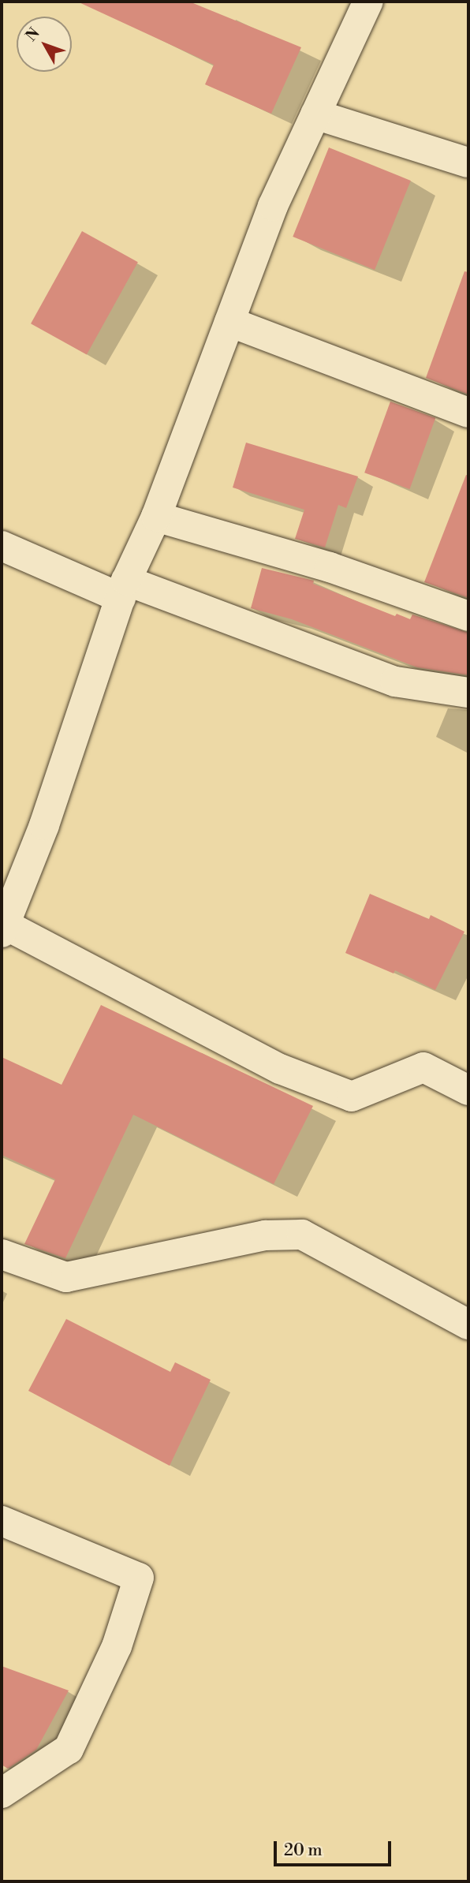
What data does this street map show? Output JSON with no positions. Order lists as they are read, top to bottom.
{
  "scale_bar": "20 m",
  "north": "top left"
}
